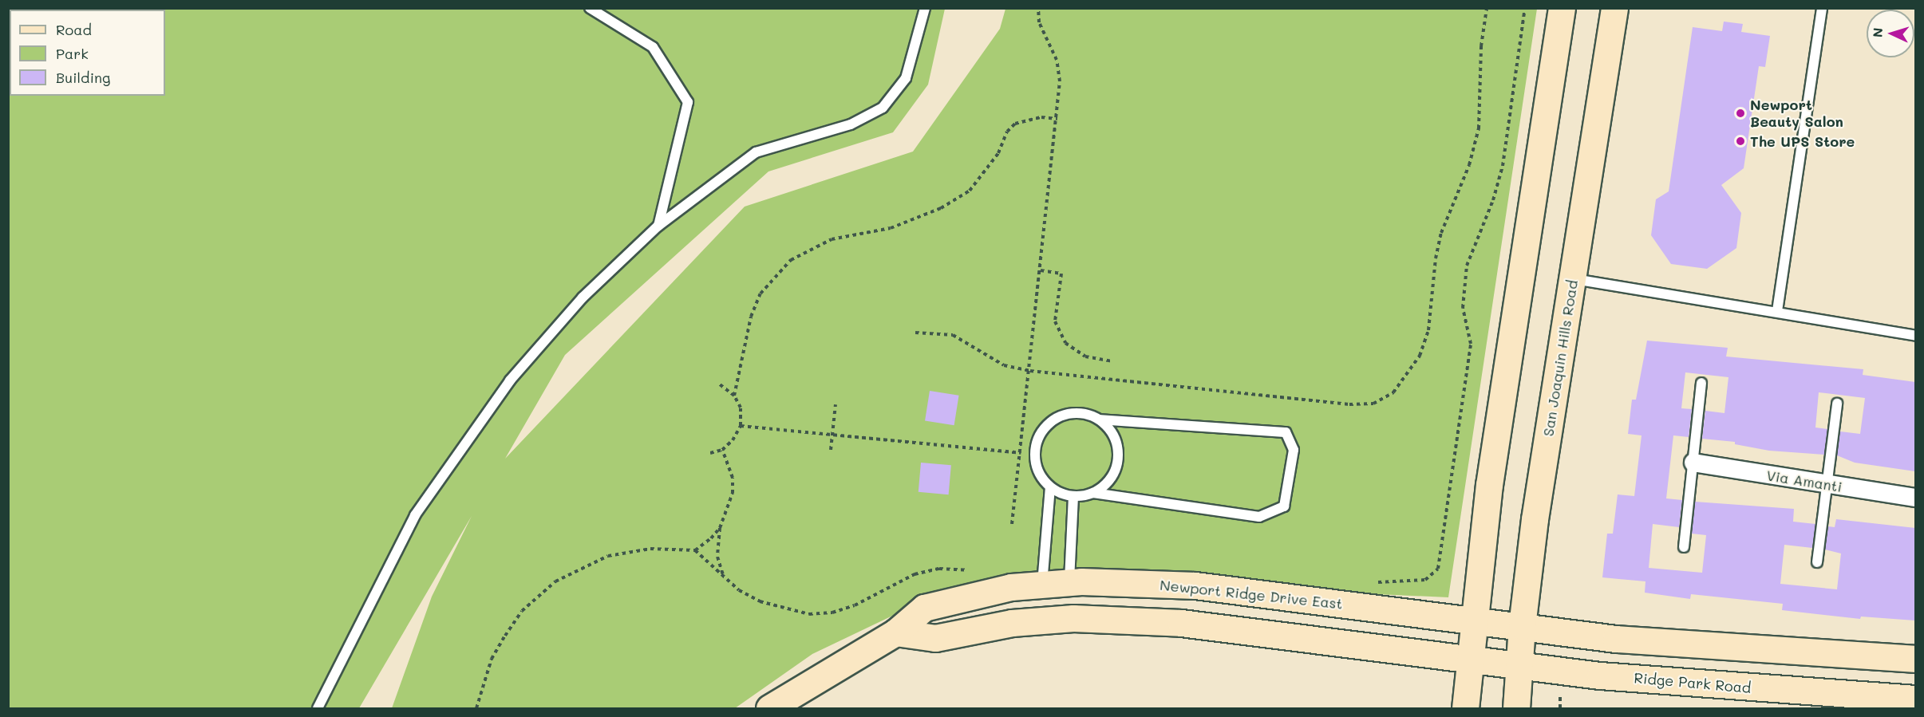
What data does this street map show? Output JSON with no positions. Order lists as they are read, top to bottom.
{
  "streets": {
    "street": [
      "San Joaquin Hills Road",
      "Via Amanti",
      "Newport Ridge Drive East",
      "Ridge Park Road"
    ]
  },
  "crossings": [
    ["San Joaquin Hills Road", "Ridge Park Road"]
  ],
  "places": ["Newport Beauty Salon", "The UPS Store"],
  "legend": ["Road", "Park", "Building"],
  "north": "left"
}
